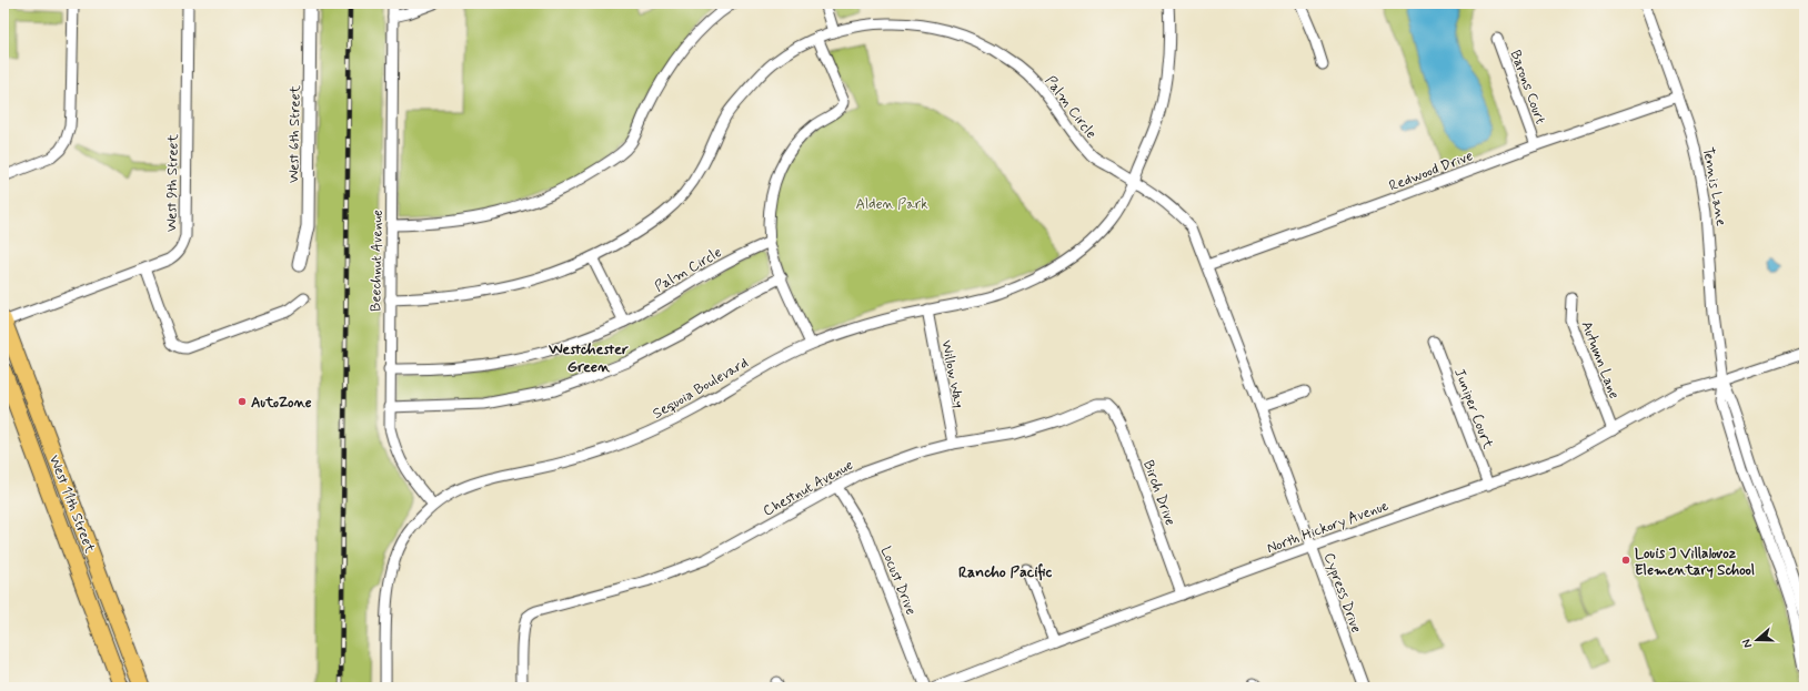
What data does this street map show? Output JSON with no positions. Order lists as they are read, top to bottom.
{
  "streets": {
    "main road": ["West 11th Street"],
    "street": [
      "Barons Court",
      "Palm Circle",
      "West 6th Street",
      "Redwood Drive",
      "West 9th Street",
      "Tennis Lane",
      "Beechnut Avenue",
      "Autumn Lane",
      "Willow Way",
      "Sequoia Boulevard",
      "Juniper Court",
      "Chestnut Avenue",
      "Birch Drive",
      "North Hickory Avenue",
      "Locust Drive",
      "Cypress Drive"
    ]
  },
  "crossings": [
    ["Barons Court", "Redwood Drive"],
    ["Palm Circle", "Beechnut Avenue"],
    ["Palm Circle", "Sequoia Boulevard"],
    ["Palm Circle", "Cypress Drive"],
    ["Redwood Drive", "Tennis Lane"],
    ["Redwood Drive", "Cypress Drive"],
    ["West 9th Street", "West 11th Street"],
    ["Tennis Lane", "North Hickory Avenue"],
    ["Beechnut Avenue", "Sequoia Boulevard"],
    ["Autumn Lane", "North Hickory Avenue"],
    ["Willow Way", "Sequoia Boulevard"],
    ["Willow Way", "Chestnut Avenue"],
    ["Sequoia Boulevard", "Cypress Drive"],
    ["Juniper Court", "North Hickory Avenue"],
    ["Chestnut Avenue", "Birch Drive"],
    ["Chestnut Avenue", "Locust Drive"],
    ["Birch Drive", "North Hickory Avenue"],
    ["North Hickory Avenue", "Cypress Drive"]
  ],
  "districts": ["Westchester Green", "Rancho Pacific"],
  "parks": ["Alden Park"],
  "places": ["AutoZone", "Louis J Villalovoz Elementary School"],
  "north": "left"
}
